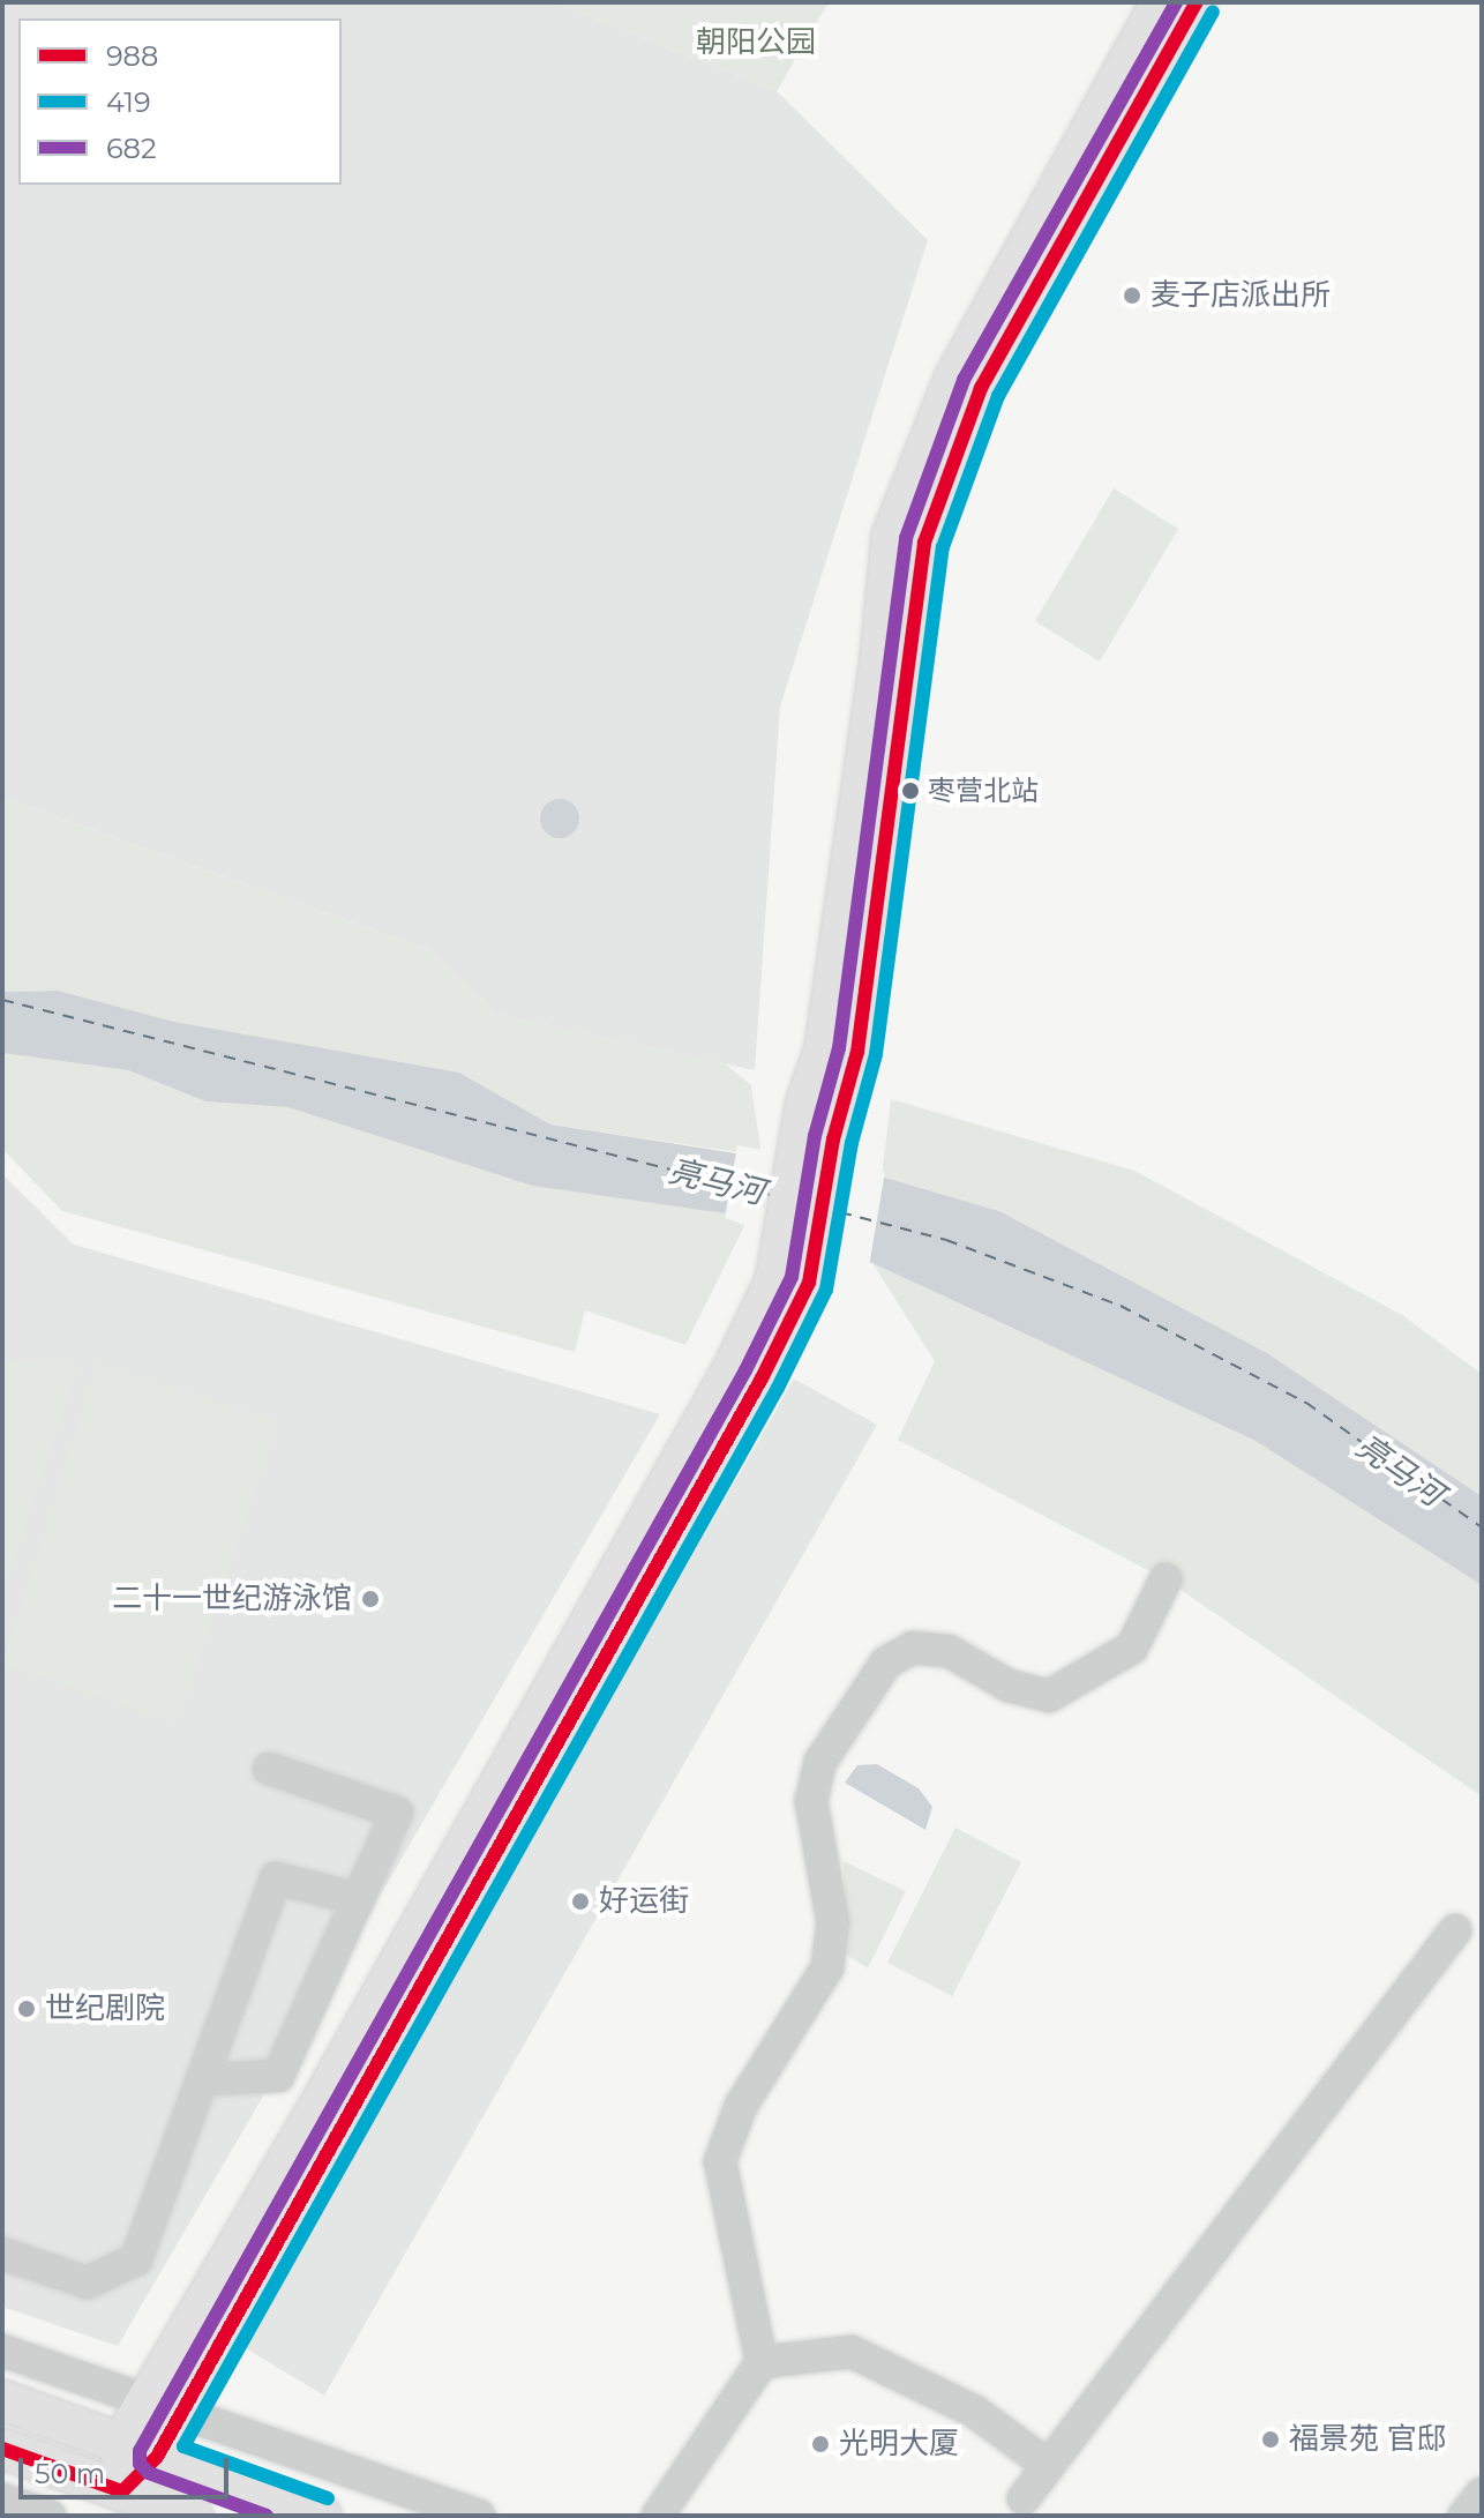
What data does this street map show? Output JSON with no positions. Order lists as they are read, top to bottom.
{
  "water": ["亮马河"],
  "parks": ["朝阳公园"],
  "places": [
    "麦子店派出所",
    "枣营北站",
    "二十一世纪游泳馆",
    "好运街",
    "世纪剧院",
    "福景苑 官邸",
    "光明大厦"
  ],
  "lines": ["transit line 988", "transit line 682", "transit line 419"],
  "legend": ["988", "419", "682"],
  "scale_bar": "50 m"
}
